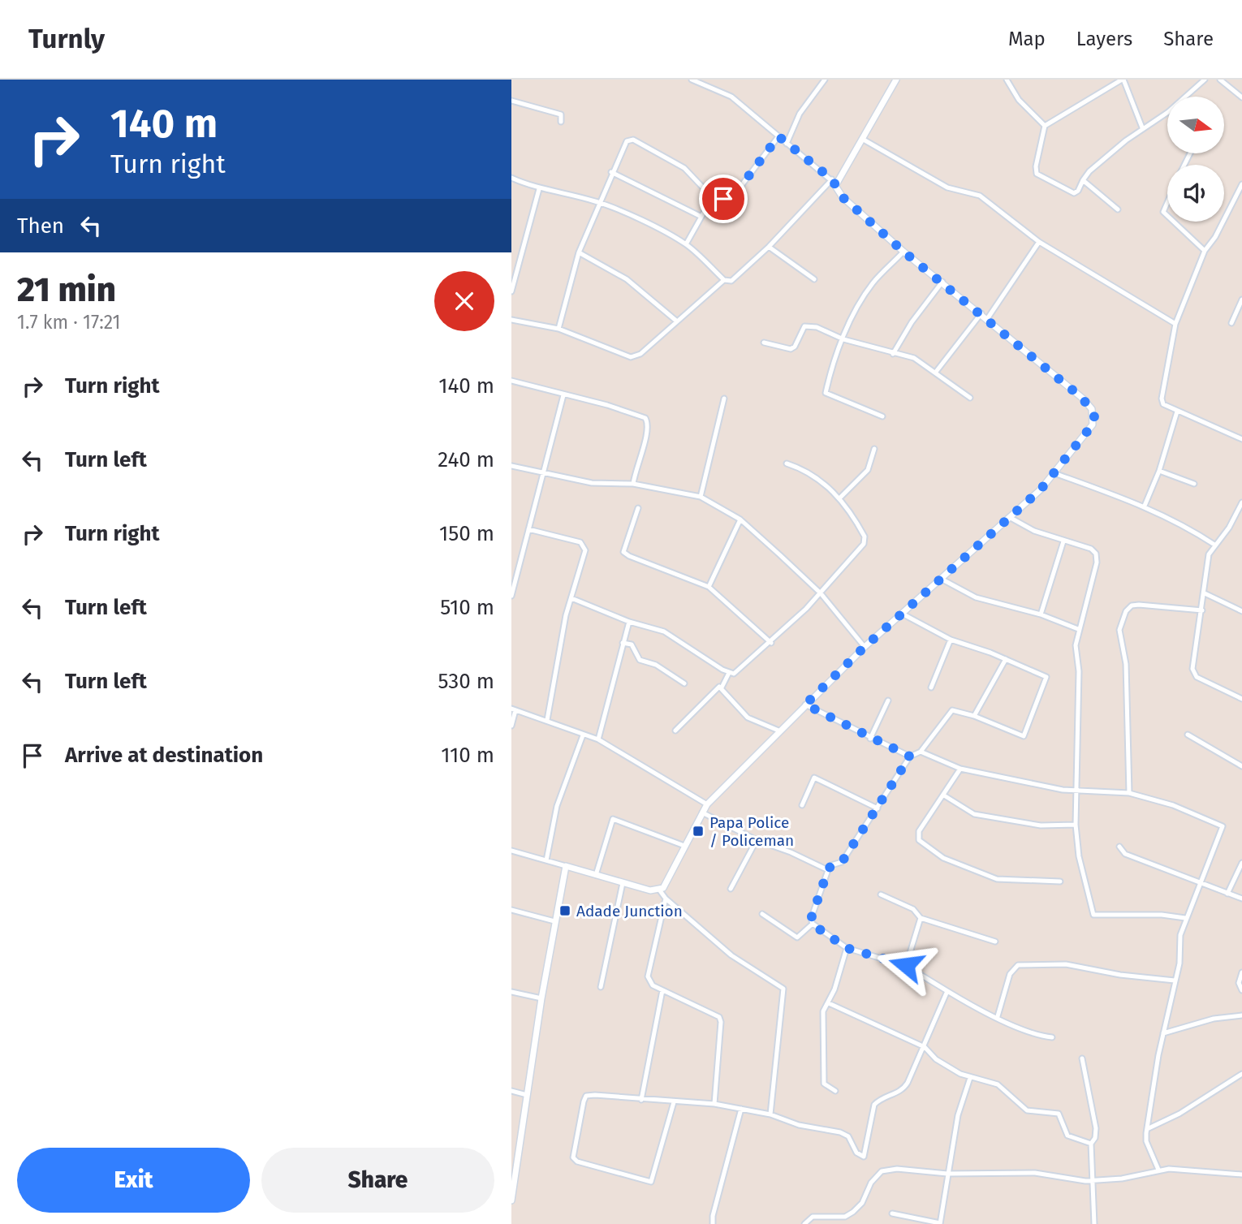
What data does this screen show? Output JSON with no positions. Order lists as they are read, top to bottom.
{
  "places": {
    "transit": ["Papa Police / Policeman", "Adade Junction"]
  },
  "north": "right",
  "page": {
    "header": "Turnly",
    "nav": ["Map", "Layers", "Share"],
    "turn": ["140 m", "Turn right"],
    "then": "Then",
    "heading": ["21 min", "1.7 km · 17:21"],
    "list": [
      {
        "name": "Turn right",
        "value": "140 m"
      },
      {
        "name": "Turn left",
        "value": "240 m"
      },
      {
        "name": "Turn right",
        "value": "150 m"
      },
      {
        "name": "Turn left",
        "value": "510 m"
      },
      {
        "name": "Turn left",
        "value": "530 m"
      },
      {
        "name": "Arrive at destination",
        "value": "110 m"
      }
    ],
    "buttons": ["Exit", "Share"]
  }
}
